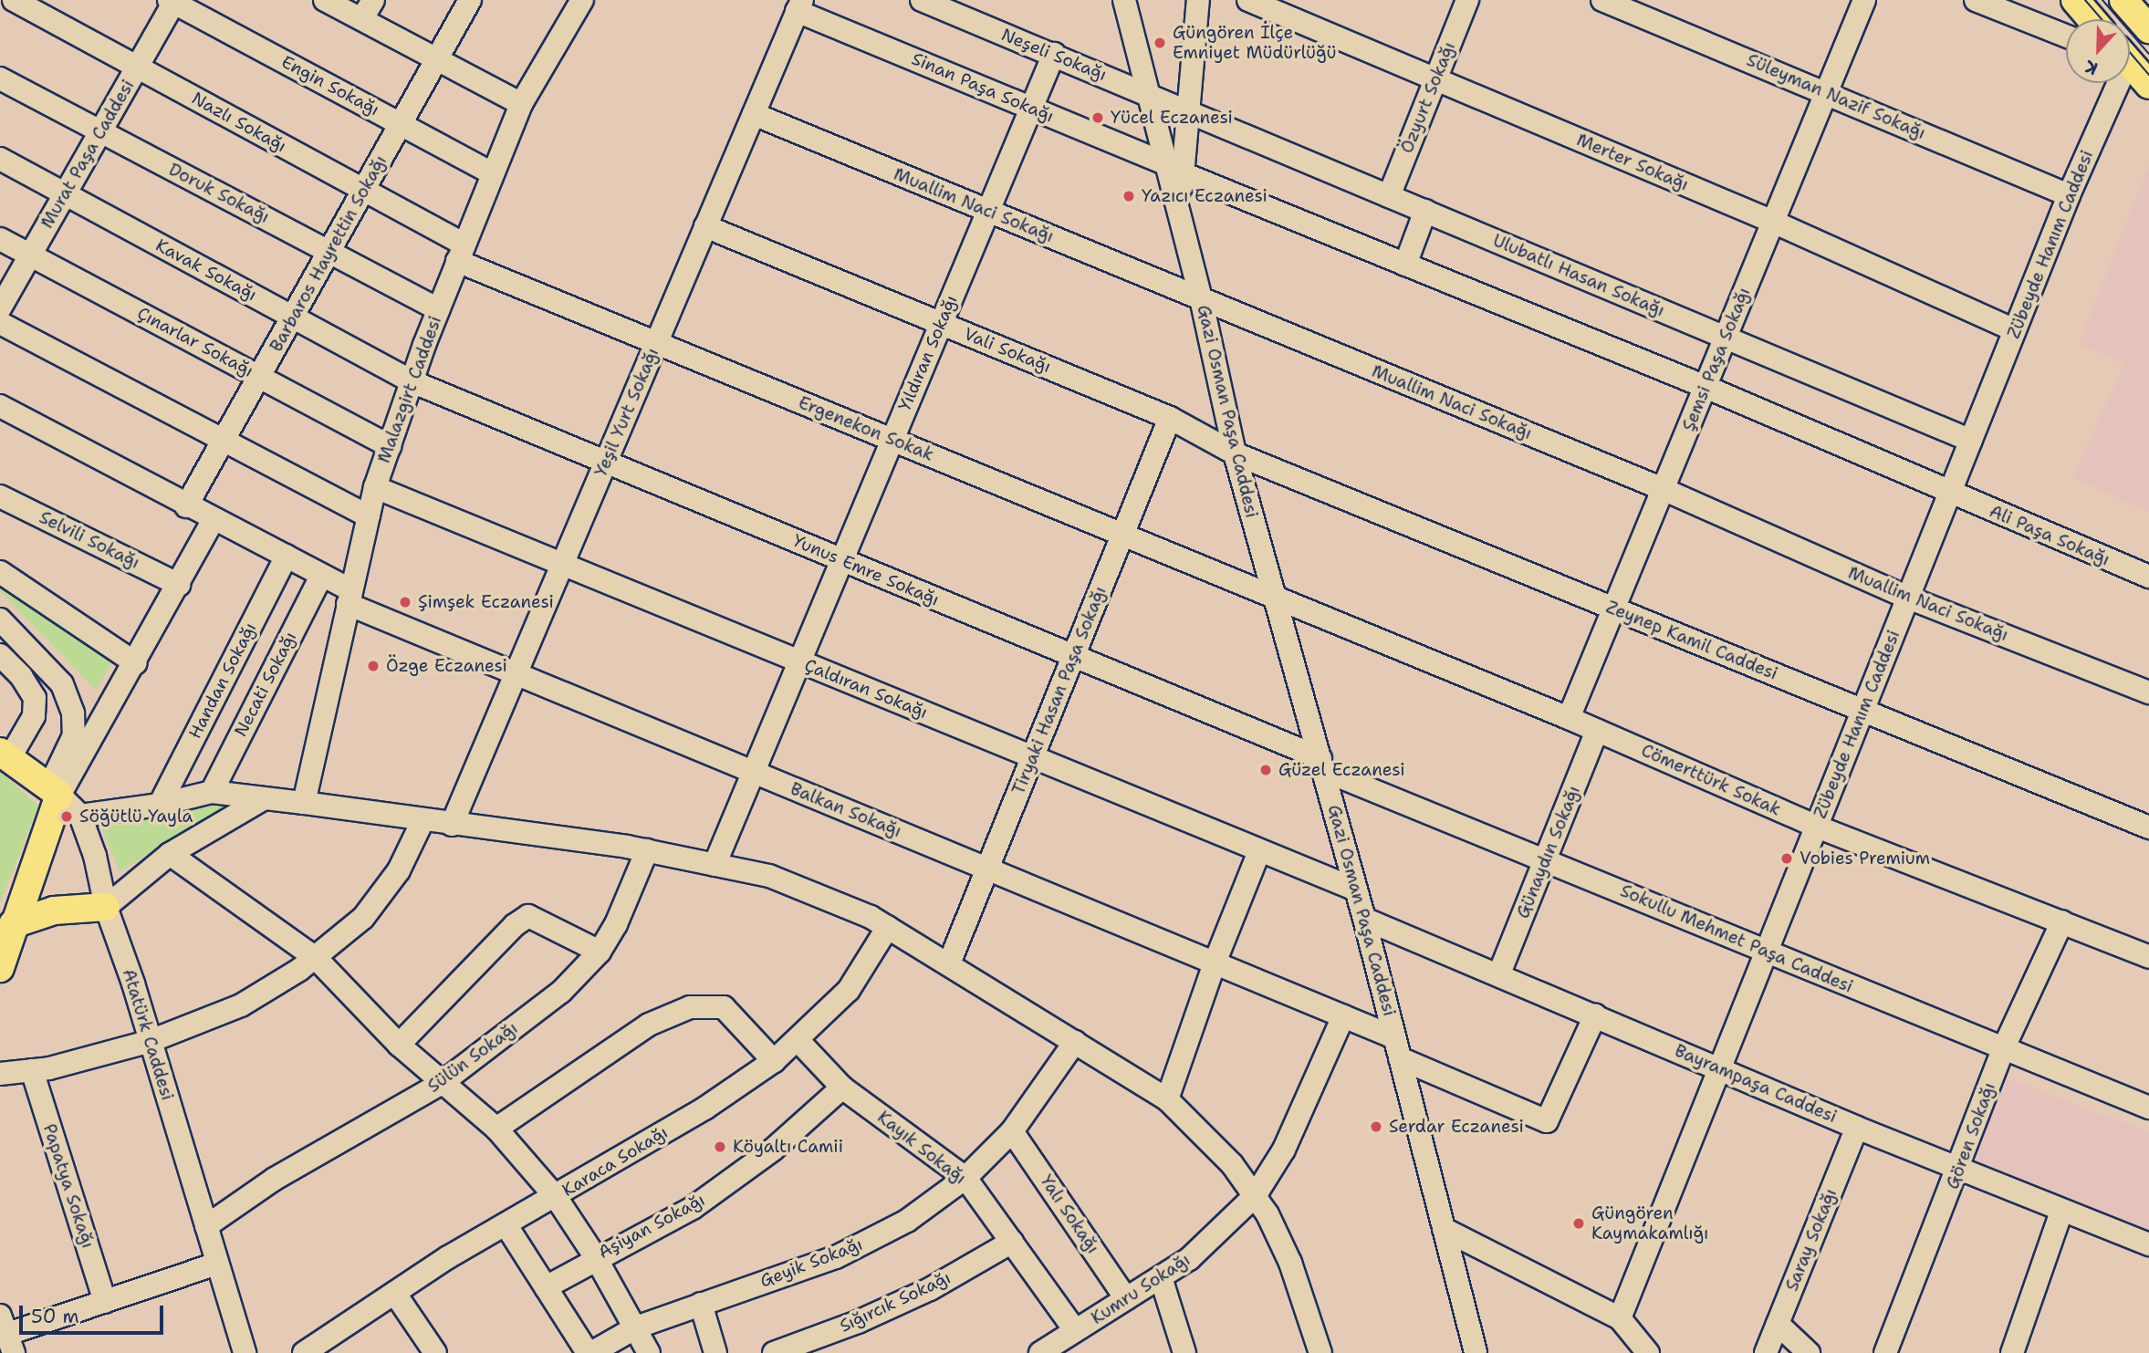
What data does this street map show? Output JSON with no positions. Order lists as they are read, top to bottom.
{
  "streets": {
    "main road": ["Atatürk Caddesi"],
    "street": [
      "Neşeli Sokağı",
      "Engin Sokağı",
      "Sinan Paşa Sokağı",
      "Süleyman Nazif Sokağı",
      "Özyurt Sokağı",
      "Nazlı Sokağı",
      "Murat Paşa Caddesi",
      "Merter Sokağı",
      "Doruk Sokağı",
      "Muallim Naci Sokağı",
      "Zübeyde Hanım Caddesi",
      "Barbaros Hayrettin Sokağı",
      "Kavak Sokağı",
      "Ulubatlı Hasan Sokağı",
      "Çınarlar Sokağı",
      "Vali Sokağı",
      "Yıldıran Sokağı",
      "Şemsi Paşa Sokağı",
      "Malazgirt Caddesi",
      "Gazi Osman Paşa Caddesi",
      "Yeşil Yurt Sokağı",
      "Ergenekon Sokak",
      "Ali Paşa Sokağı",
      "Selvili Sokağı",
      "Yunus Emre Sokağı",
      "Zeynep Kamil Caddesi",
      "Handan Sokağı",
      "Necati Sokağı",
      "Çaldıran Sokağı",
      "Tiryaki Hasan Paşa Sokağı",
      "Cömerttürk Sokak",
      "Balkan Sokağı",
      "Günaydın Sokağı",
      "Sokullu Mehmet Paşa Caddesi",
      "Sülün Sokağı",
      "Bayrampaşa Caddesi",
      "Gören Sokağı",
      "Kayık Sokağı",
      "Karaca Sokağı",
      "Papatya Sokağı",
      "Yalı Sokağı",
      "Aşiyan Sokağı",
      "Saray Sokağı",
      "Geyik Sokağı",
      "Kumru Sokağı",
      "Sığırcık Sokağı"
    ]
  },
  "crossings": [
    ["Neşeli Sokağı", "Ulubatlı Hasan Sokağı"],
    ["Neşeli Sokağı", "Yıldıran Sokağı"],
    ["Neşeli Sokağı", "Gazi Osman Paşa Caddesi"],
    ["Engin Sokağı", "Murat Paşa Caddesi"],
    ["Engin Sokağı", "Barbaros Hayrettin Sokağı"],
    ["Engin Sokağı", "Malazgirt Caddesi"],
    ["Sinan Paşa Sokağı", "Yıldıran Sokağı"],
    ["Sinan Paşa Sokağı", "Şemsi Paşa Sokağı"],
    ["Sinan Paşa Sokağı", "Gazi Osman Paşa Caddesi"],
    ["Sinan Paşa Sokağı", "Yeşil Yurt Sokağı"],
    ["Sinan Paşa Sokağı", "Ali Paşa Sokağı"],
    ["Süleyman Nazif Sokağı", "Zübeyde Hanım Caddesi"],
    ["Süleyman Nazif Sokağı", "Şemsi Paşa Sokağı"],
    ["Özyurt Sokağı", "Merter Sokağı"],
    ["Özyurt Sokağı", "Ulubatlı Hasan Sokağı"],
    ["Nazlı Sokağı", "Murat Paşa Caddesi"],
    ["Nazlı Sokağı", "Barbaros Hayrettin Sokağı"],
    ["Nazlı Sokağı", "Malazgirt Caddesi"],
    ["Nazlı Sokağı", "Ergenekon Sokak"],
    ["Murat Paşa Caddesi", "Doruk Sokağı"],
    ["Murat Paşa Caddesi", "Kavak Sokağı"],
    ["Murat Paşa Caddesi", "Çınarlar Sokağı"],
    ["Merter Sokağı", "Zübeyde Hanım Caddesi"],
    ["Merter Sokağı", "Şemsi Paşa Sokağı"],
    ["Doruk Sokağı", "Barbaros Hayrettin Sokağı"],
    ["Doruk Sokağı", "Malazgirt Caddesi"],
    ["Muallim Naci Sokağı", "Zübeyde Hanım Caddesi"],
    ["Muallim Naci Sokağı", "Yıldıran Sokağı"],
    ["Muallim Naci Sokağı", "Şemsi Paşa Sokağı"],
    ["Muallim Naci Sokağı", "Gazi Osman Paşa Caddesi"],
    ["Muallim Naci Sokağı", "Yeşil Yurt Sokağı"],
    ["Zübeyde Hanım Caddesi", "Ulubatlı Hasan Sokağı"],
    ["Zübeyde Hanım Caddesi", "Ali Paşa Sokağı"],
    ["Zübeyde Hanım Caddesi", "Zeynep Kamil Caddesi"],
    ["Zübeyde Hanım Caddesi", "Cömerttürk Sokak"],
    ["Zübeyde Hanım Caddesi", "Sokullu Mehmet Paşa Caddesi"],
    ["Zübeyde Hanım Caddesi", "Bayrampaşa Caddesi"],
    ["Barbaros Hayrettin Sokağı", "Kavak Sokağı"],
    ["Barbaros Hayrettin Sokağı", "Çınarlar Sokağı"],
    ["Barbaros Hayrettin Sokağı", "Balkan Sokağı"],
    ["Kavak Sokağı", "Malazgirt Caddesi"],
    ["Kavak Sokağı", "Yunus Emre Sokağı"],
    ["Ulubatlı Hasan Sokağı", "Şemsi Paşa Sokağı"],
    ["Ulubatlı Hasan Sokağı", "Gazi Osman Paşa Caddesi"],
    ["Çınarlar Sokağı", "Malazgirt Caddesi"],
    ["Vali Sokağı", "Yıldıran Sokağı"],
    ["Vali Sokağı", "Gazi Osman Paşa Caddesi"],
    ["Vali Sokağı", "Yeşil Yurt Sokağı"],
    ["Vali Sokağı", "Zeynep Kamil Caddesi"],
    ["Vali Sokağı", "Tiryaki Hasan Paşa Sokağı"],
    ["Yıldıran Sokağı", "Ergenekon Sokak"],
    ["Yıldıran Sokağı", "Yunus Emre Sokağı"],
    ["Yıldıran Sokağı", "Çaldıran Sokağı"],
    ["Yıldıran Sokağı", "Balkan Sokağı"],
    ["Şemsi Paşa Sokağı", "Ali Paşa Sokağı"],
    ["Şemsi Paşa Sokağı", "Zeynep Kamil Caddesi"],
    ["Şemsi Paşa Sokağı", "Cömerttürk Sokak"],
    ["Malazgirt Caddesi", "Ergenekon Sokak"],
    ["Malazgirt Caddesi", "Yunus Emre Sokağı"],
    ["Malazgirt Caddesi", "Çaldıran Sokağı"],
    ["Malazgirt Caddesi", "Balkan Sokağı"],
    ["Gazi Osman Paşa Caddesi", "Ergenekon Sokak"],
    ["Gazi Osman Paşa Caddesi", "Yunus Emre Sokağı"],
    ["Gazi Osman Paşa Caddesi", "Zeynep Kamil Caddesi"],
    ["Gazi Osman Paşa Caddesi", "Çaldıran Sokağı"],
    ["Gazi Osman Paşa Caddesi", "Cömerttürk Sokak"],
    ["Gazi Osman Paşa Caddesi", "Balkan Sokağı"],
    ["Gazi Osman Paşa Caddesi", "Sokullu Mehmet Paşa Caddesi"],
    ["Gazi Osman Paşa Caddesi", "Bayrampaşa Caddesi"],
    ["Yeşil Yurt Sokağı", "Ergenekon Sokak"],
    ["Yeşil Yurt Sokağı", "Yunus Emre Sokağı"],
    ["Yeşil Yurt Sokağı", "Çaldıran Sokağı"],
    ["Yeşil Yurt Sokağı", "Balkan Sokağı"],
    ["Ergenekon Sokak", "Tiryaki Hasan Paşa Sokağı"],
    ["Ergenekon Sokak", "Cömerttürk Sokak"],
    ["Yunus Emre Sokağı", "Tiryaki Hasan Paşa Sokağı"],
    ["Yunus Emre Sokağı", "Sokullu Mehmet Paşa Caddesi"],
    ["Handan Sokağı", "Balkan Sokağı"],
    ["Necati Sokağı", "Balkan Sokağı"],
    ["Çaldıran Sokağı", "Tiryaki Hasan Paşa Sokağı"],
    ["Tiryaki Hasan Paşa Sokağı", "Balkan Sokağı"],
    ["Cömerttürk Sokak", "Günaydın Sokağı"],
    ["Cömerttürk Sokak", "Gören Sokağı"],
    ["Balkan Sokağı", "Bayrampaşa Caddesi"],
    ["Balkan Sokağı", "Kumru Sokağı"],
    ["Günaydın Sokağı", "Sokullu Mehmet Paşa Caddesi"],
    ["Günaydın Sokağı", "Bayrampaşa Caddesi"],
    ["Sokullu Mehmet Paşa Caddesi", "Gören Sokağı"],
    ["Atatürk Caddesi", "Sülün Sokağı"],
    ["Bayrampaşa Caddesi", "Gören Sokağı"],
    ["Bayrampaşa Caddesi", "Saray Sokağı"],
    ["Kayık Sokağı", "Karaca Sokağı"],
    ["Kayık Sokağı", "Aşiyan Sokağı"],
    ["Kayık Sokağı", "Geyik Sokağı"],
    ["Kayık Sokağı", "Kumru Sokağı"],
    ["Kayık Sokağı", "Sığırcık Sokağı"],
    ["Yalı Sokağı", "Geyik Sokağı"],
    ["Yalı Sokağı", "Kumru Sokağı"]
  ],
  "places": [
    "Güngören İlçe Emniyet Müdürlüğü",
    "Yücel Eczanesi",
    "Yazıcı Eczanesi",
    "Şimşek Eczanesi",
    "Özge Eczanesi",
    "Güzel Eczanesi",
    "Söğütlü Yayla",
    "Vobies Premium",
    "Serdar Eczanesi",
    "Köyaltı Camii",
    "Güngören Kaymakamlığı"
  ],
  "scale_bar": "50 m",
  "north": "bottom"
}
